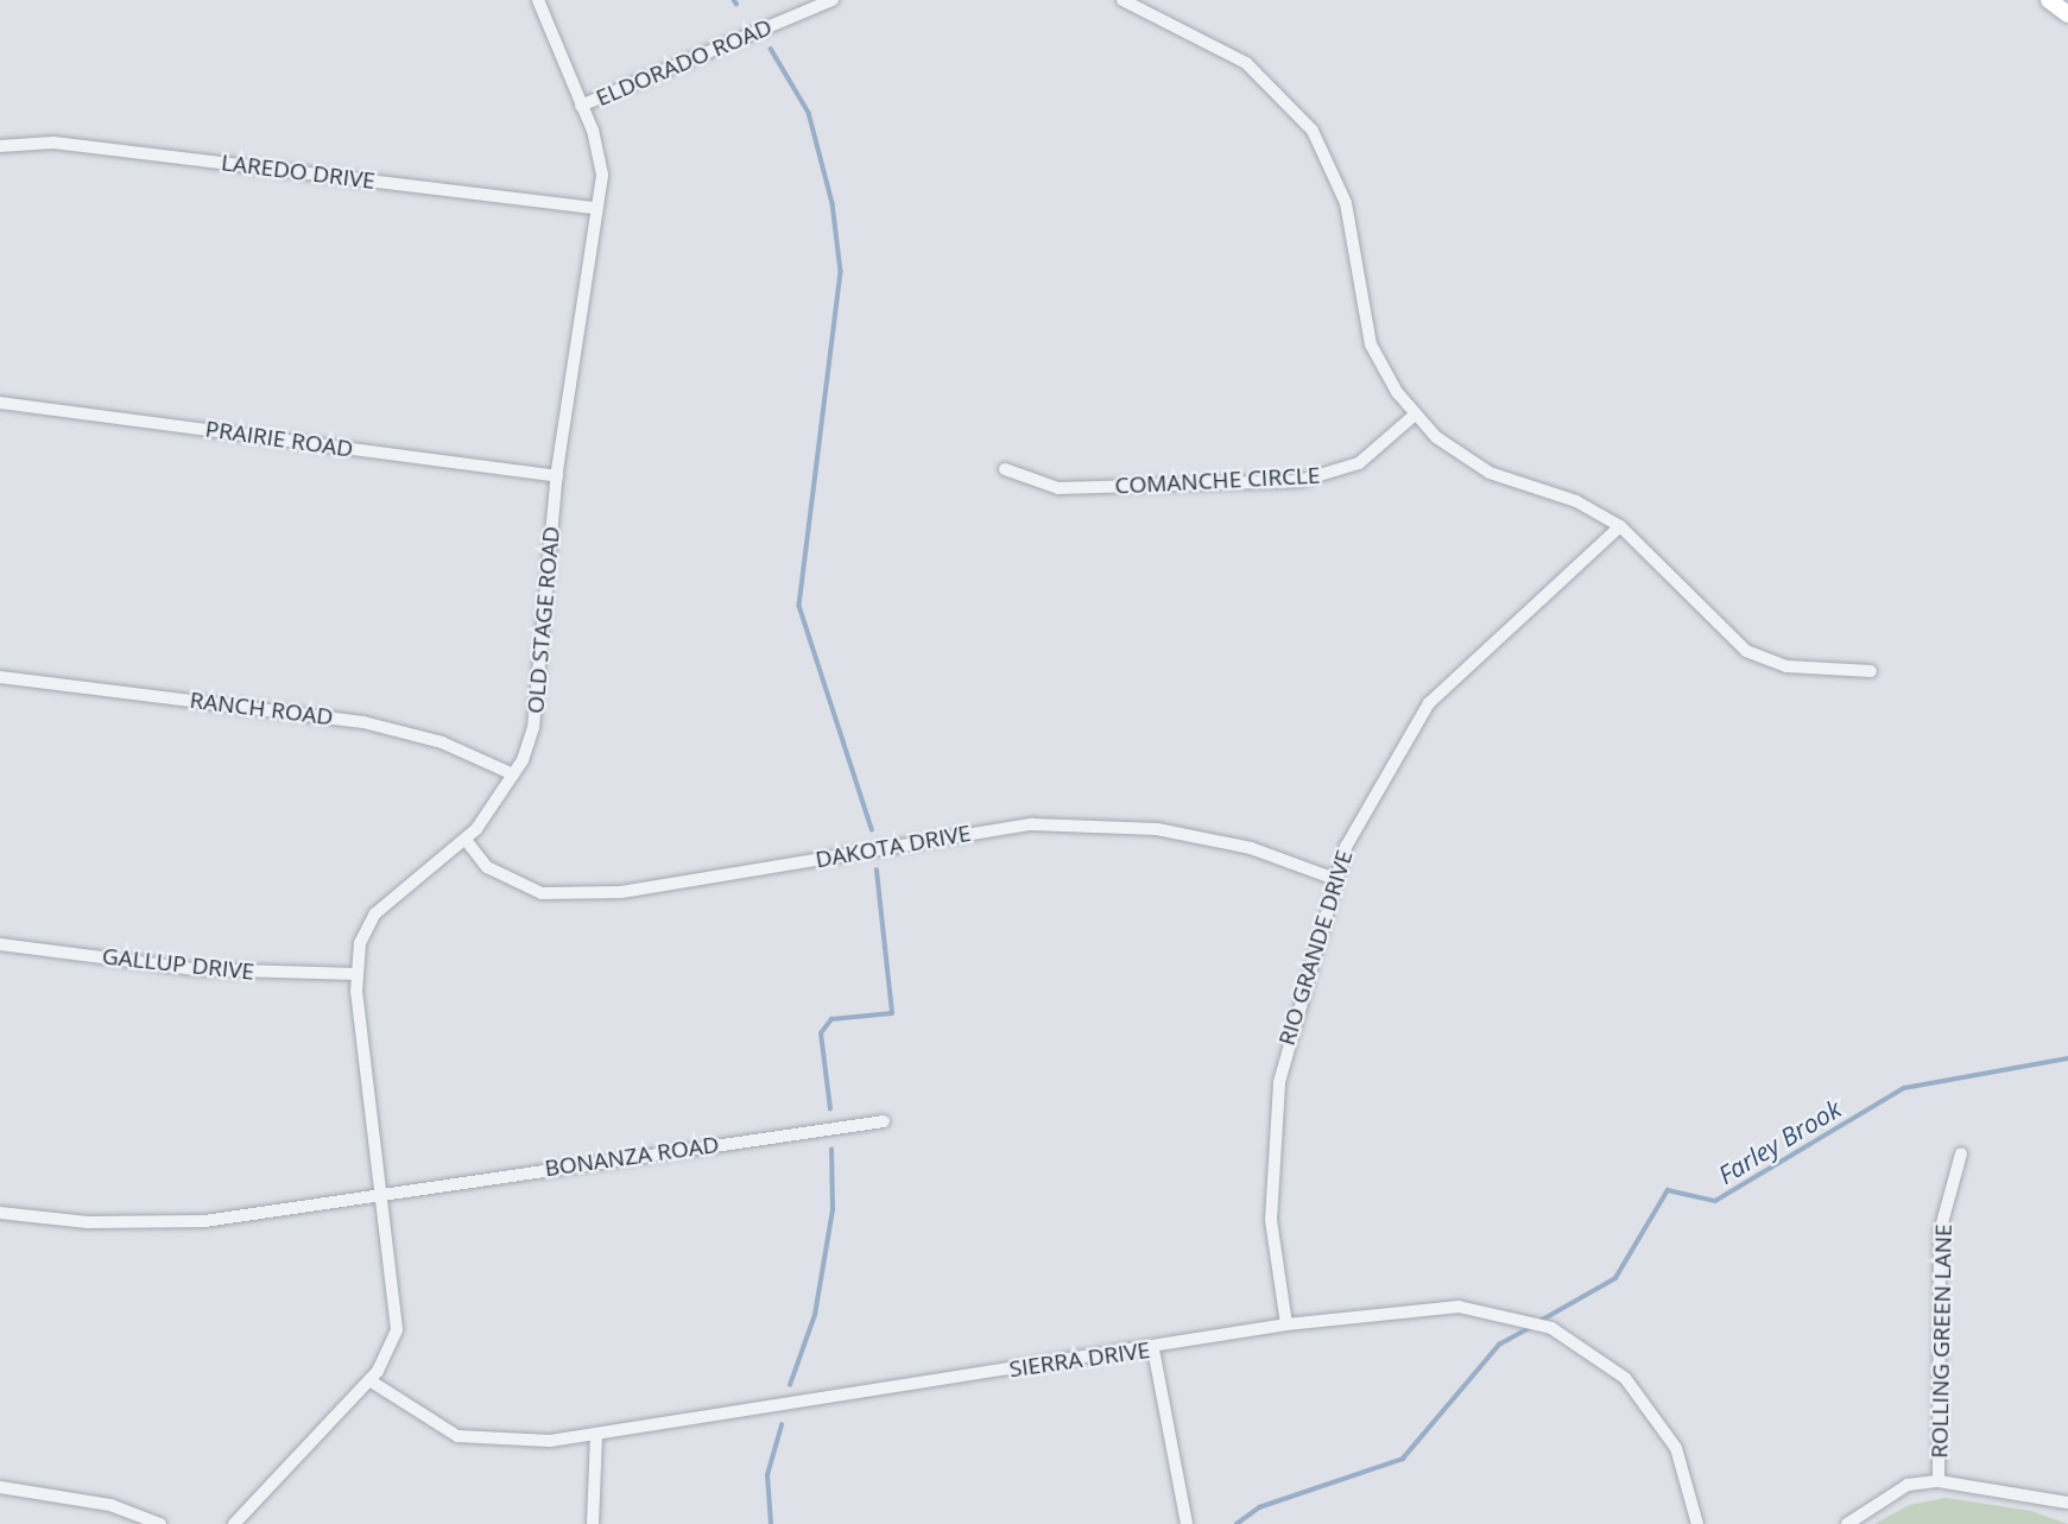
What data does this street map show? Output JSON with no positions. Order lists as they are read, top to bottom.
{
  "streets": {
    "street": [
      "ELDORADO ROAD",
      "LAREDO DRIVE",
      "PRAIRIE ROAD",
      "COMANCHE CIRCLE",
      "OLD STAGE ROAD",
      "RANCH ROAD",
      "DAKOTA DRIVE",
      "RIO GRANDE DRIVE",
      "GALLUP DRIVE",
      "BONANZA ROAD",
      "ROLLING GREEN LANE",
      "SIERRA DRIVE"
    ]
  },
  "crossings": [
    ["ELDORADO ROAD", "OLD STAGE ROAD"],
    ["LAREDO DRIVE", "OLD STAGE ROAD"],
    ["PRAIRIE ROAD", "OLD STAGE ROAD"],
    ["OLD STAGE ROAD", "RANCH ROAD"],
    ["OLD STAGE ROAD", "DAKOTA DRIVE"],
    ["OLD STAGE ROAD", "GALLUP DRIVE"],
    ["OLD STAGE ROAD", "BONANZA ROAD"],
    ["OLD STAGE ROAD", "SIERRA DRIVE"],
    ["DAKOTA DRIVE", "RIO GRANDE DRIVE"],
    ["RIO GRANDE DRIVE", "SIERRA DRIVE"]
  ],
  "water": ["Farley Brook"]
}
